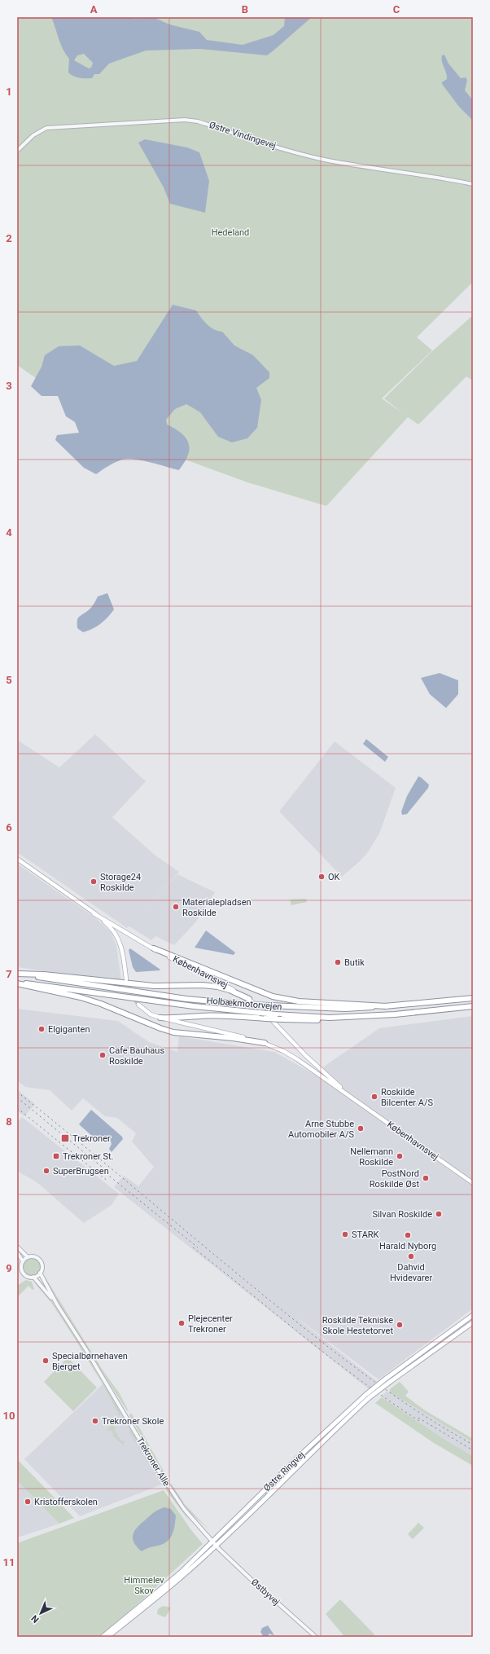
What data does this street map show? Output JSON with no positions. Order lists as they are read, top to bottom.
{
  "streets": {
    "highway": ["Holbækmotorvejen"],
    "main road": ["Københavnsvej", "Østre Ringvej"],
    "street": ["Østre Vindingevej", "Trekroner Alle", "Østbyvej"]
  },
  "crossings": [
    ["Trekroner Alle", "Østre Ringvej"],
    ["Trekroner Alle", "Østbyvej"],
    ["Østre Ringvej", "Østbyvej"]
  ],
  "parks": ["Hedeland", "Himmelev Skov"],
  "places": {
    "other": [
      "OK",
      "Storage24 Roskilde",
      "Materialepladsen Roskilde",
      "Butik",
      "Elgiganten",
      "Cafe Bauhaus Roskilde",
      "Roskilde Bilcenter A/S",
      "Arne Stubbe Automobiler A/S",
      "Nellemann Roskilde",
      "SuperBrugsen",
      "PostNord Roskilde Øst",
      "Silvan Roskilde",
      "STARK",
      "Harald Nyborg",
      "Dahvid Hvidevarer",
      "Plejecenter Trekroner",
      "Roskilde Tekniske Skole Hestetorvet",
      "Specialbørnehaven Bjerget",
      "Trekroner Skole",
      "Kristofferskolen"
    ],
    "transit": ["Trekroner", "Trekroner St."]
  },
  "north": "bottom left",
  "grid": {
    "columns": ["A", "B", "C"],
    "rows": [
      "1",
      "2",
      "3",
      "4",
      "5",
      "6",
      "7",
      "8",
      "9",
      "10",
      "11"
    ]
  }
}
